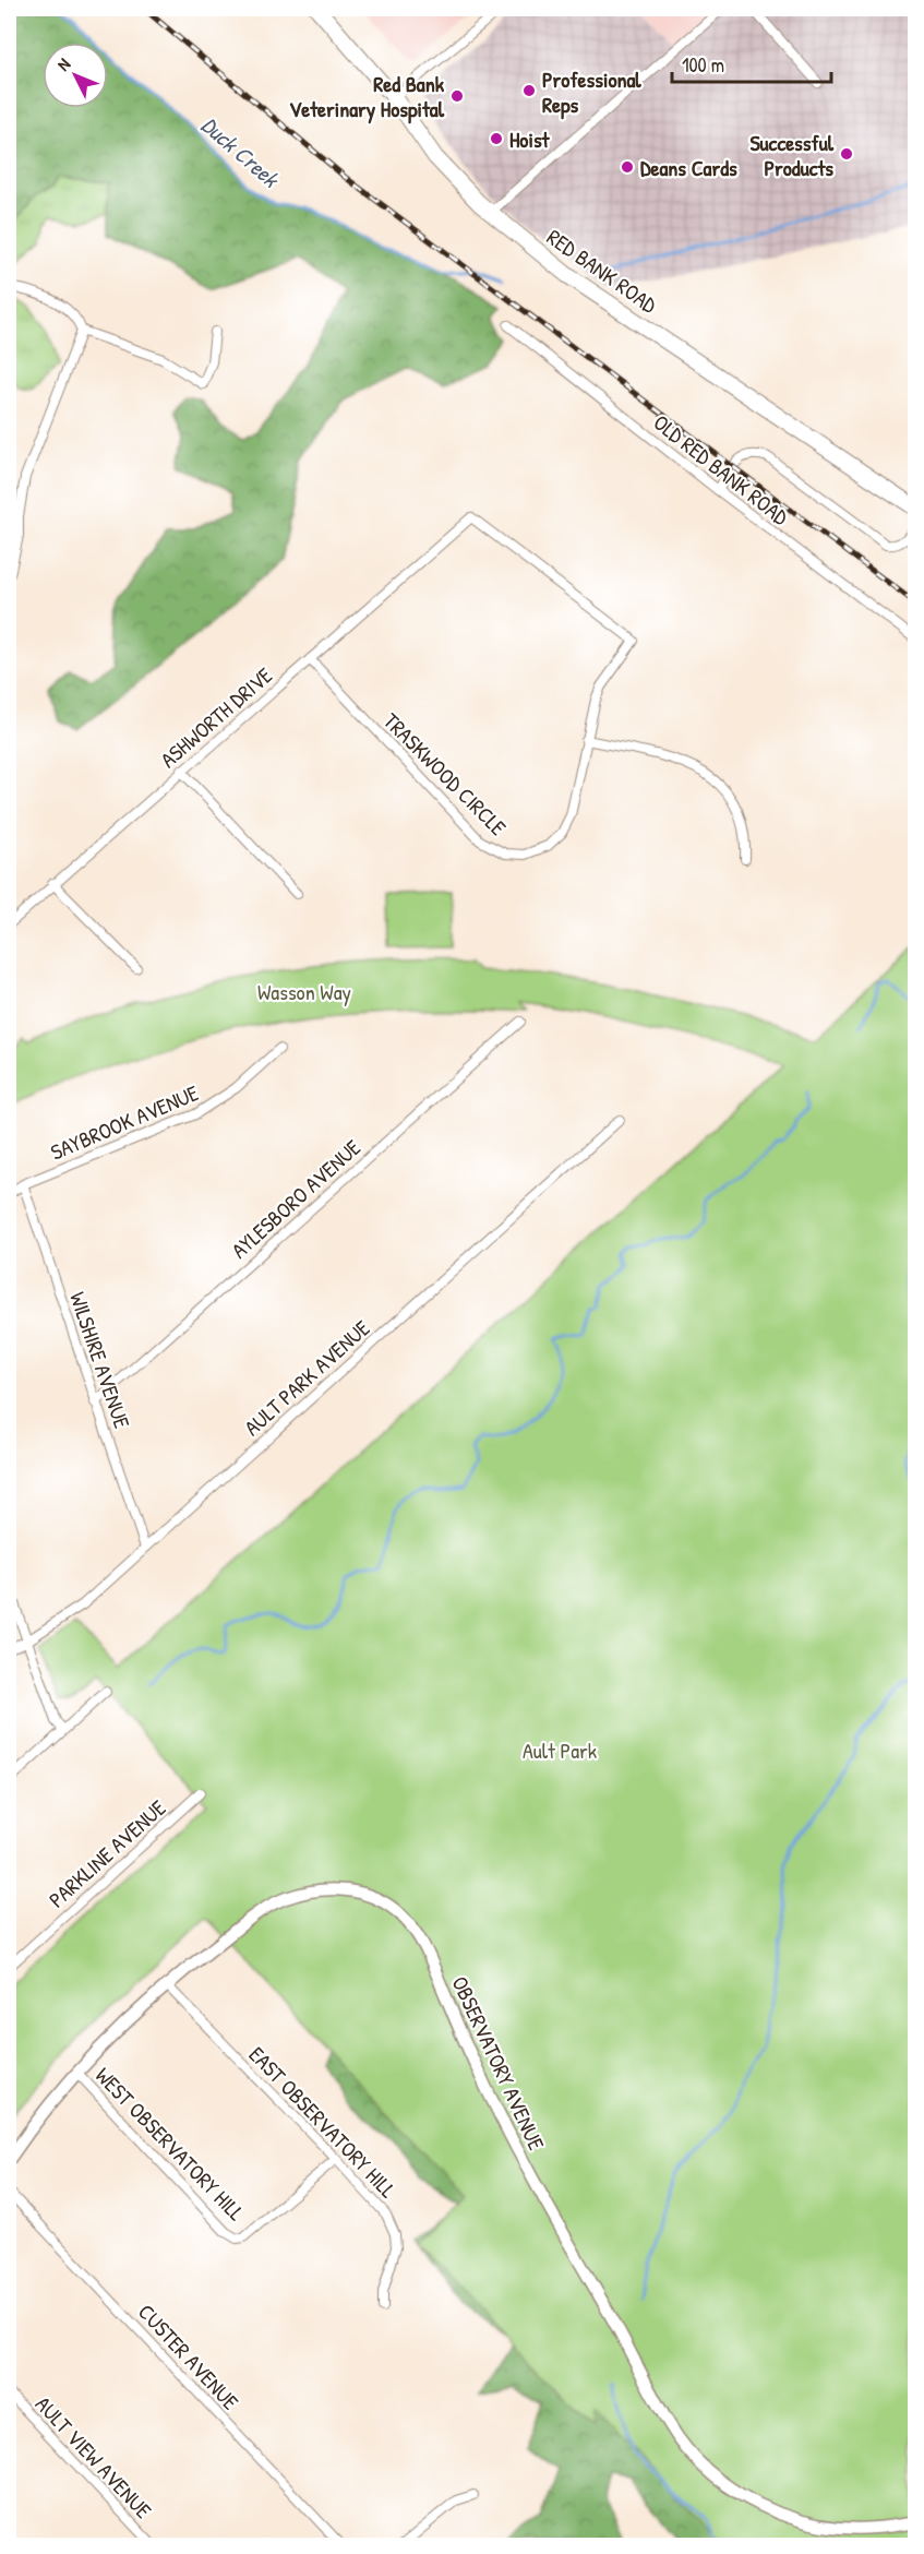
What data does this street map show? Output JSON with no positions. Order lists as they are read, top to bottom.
{
  "streets": {
    "highway": ["RED BANK ROAD"],
    "street": [
      "OLD RED BANK ROAD",
      "ASHWORTH DRIVE",
      "TRASKWOOD CIRCLE",
      "SAYBROOK AVENUE",
      "AYLESBORO AVENUE",
      "WILSHIRE AVENUE",
      "AULT PARK AVENUE",
      "PARKLINE AVENUE",
      "OBSERVATORY AVENUE",
      "EAST OBSERVATORY HILL",
      "WEST OBSERVATORY HILL",
      "CUSTER AVENUE",
      "AULT VIEW AVENUE"
    ]
  },
  "crossings": [
    ["ASHWORTH DRIVE", "TRASKWOOD CIRCLE"],
    ["SAYBROOK AVENUE", "WILSHIRE AVENUE"],
    ["AYLESBORO AVENUE", "WILSHIRE AVENUE"],
    ["WILSHIRE AVENUE", "AULT PARK AVENUE"],
    ["OBSERVATORY AVENUE", "EAST OBSERVATORY HILL"],
    ["OBSERVATORY AVENUE", "WEST OBSERVATORY HILL"],
    ["EAST OBSERVATORY HILL", "WEST OBSERVATORY HILL"]
  ],
  "water": ["Duck Creek"],
  "parks": ["Wasson Way", "Ault Park"],
  "places": [
    "Professional Reps",
    "Red Bank Veterinary Hospital",
    "Hoist",
    "Successful Products",
    "Deans Cards"
  ],
  "scale_bar": "100 m",
  "north": "top left"
}
